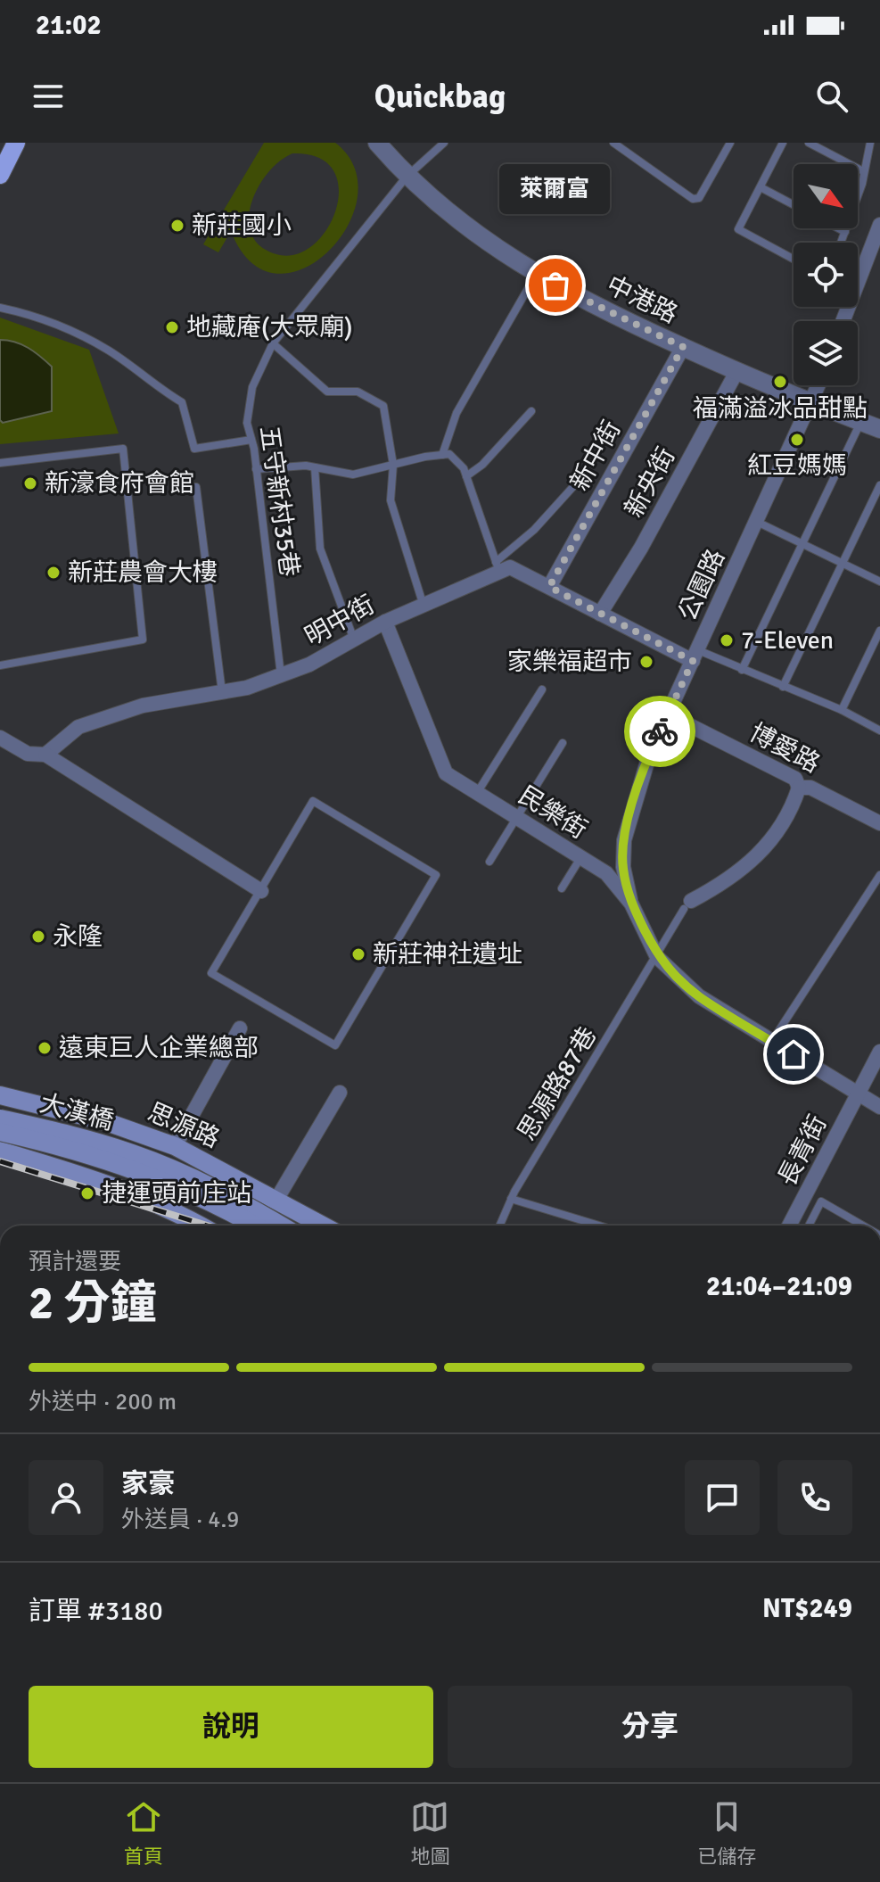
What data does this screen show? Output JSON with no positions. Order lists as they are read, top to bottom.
{
  "streets": {
    "main road": ["大漢橋", "思源路"],
    "street": [
      "中港路",
      "新中街",
      "新央街",
      "公園路",
      "明中街",
      "博愛路",
      "民樂街",
      "長青街"
    ],
    "lane": ["五守新村35巷", "思源路87巷"]
  },
  "crossings": [
    ["中港路", "新中街"],
    ["中港路", "新央街"],
    ["中港路", "五守新村35巷"],
    ["中港路", "公園路"],
    ["五守新村35巷", "明中街"],
    ["公園路", "博愛路"],
    ["公園路", "民樂街"],
    ["明中街", "民樂街"],
    ["民樂街", "思源路87巷"],
    ["民樂街", "長青街"]
  ],
  "places": [
    "新莊國小",
    "萊爾富",
    "地藏庵(大眾廟)",
    "福滿溢冰品甜點",
    "紅豆媽媽",
    "新濠食府會館",
    "新莊農會大樓",
    "7-Eleven",
    "家樂福超市",
    "永隆",
    "新莊神社遺址",
    "遠東巨人企業總部",
    "捷運頭前庄站"
  ],
  "north": "bottom right",
  "page": {
    "status": "21:02",
    "header": "Quickbag",
    "bubble": "萊爾富",
    "heading": ["2 分鐘", "預計還要", "21:04–21:09"],
    "panel": [
      "家豪",
      "外送員 · 4.9",
      "訂單 #3180",
      "NT$249"
    ],
    "bar": "外送中 · 200 m",
    "buttons": ["說明", "分享"],
    "tabs": ["首頁", "地圖", "已儲存"]
  }
}
